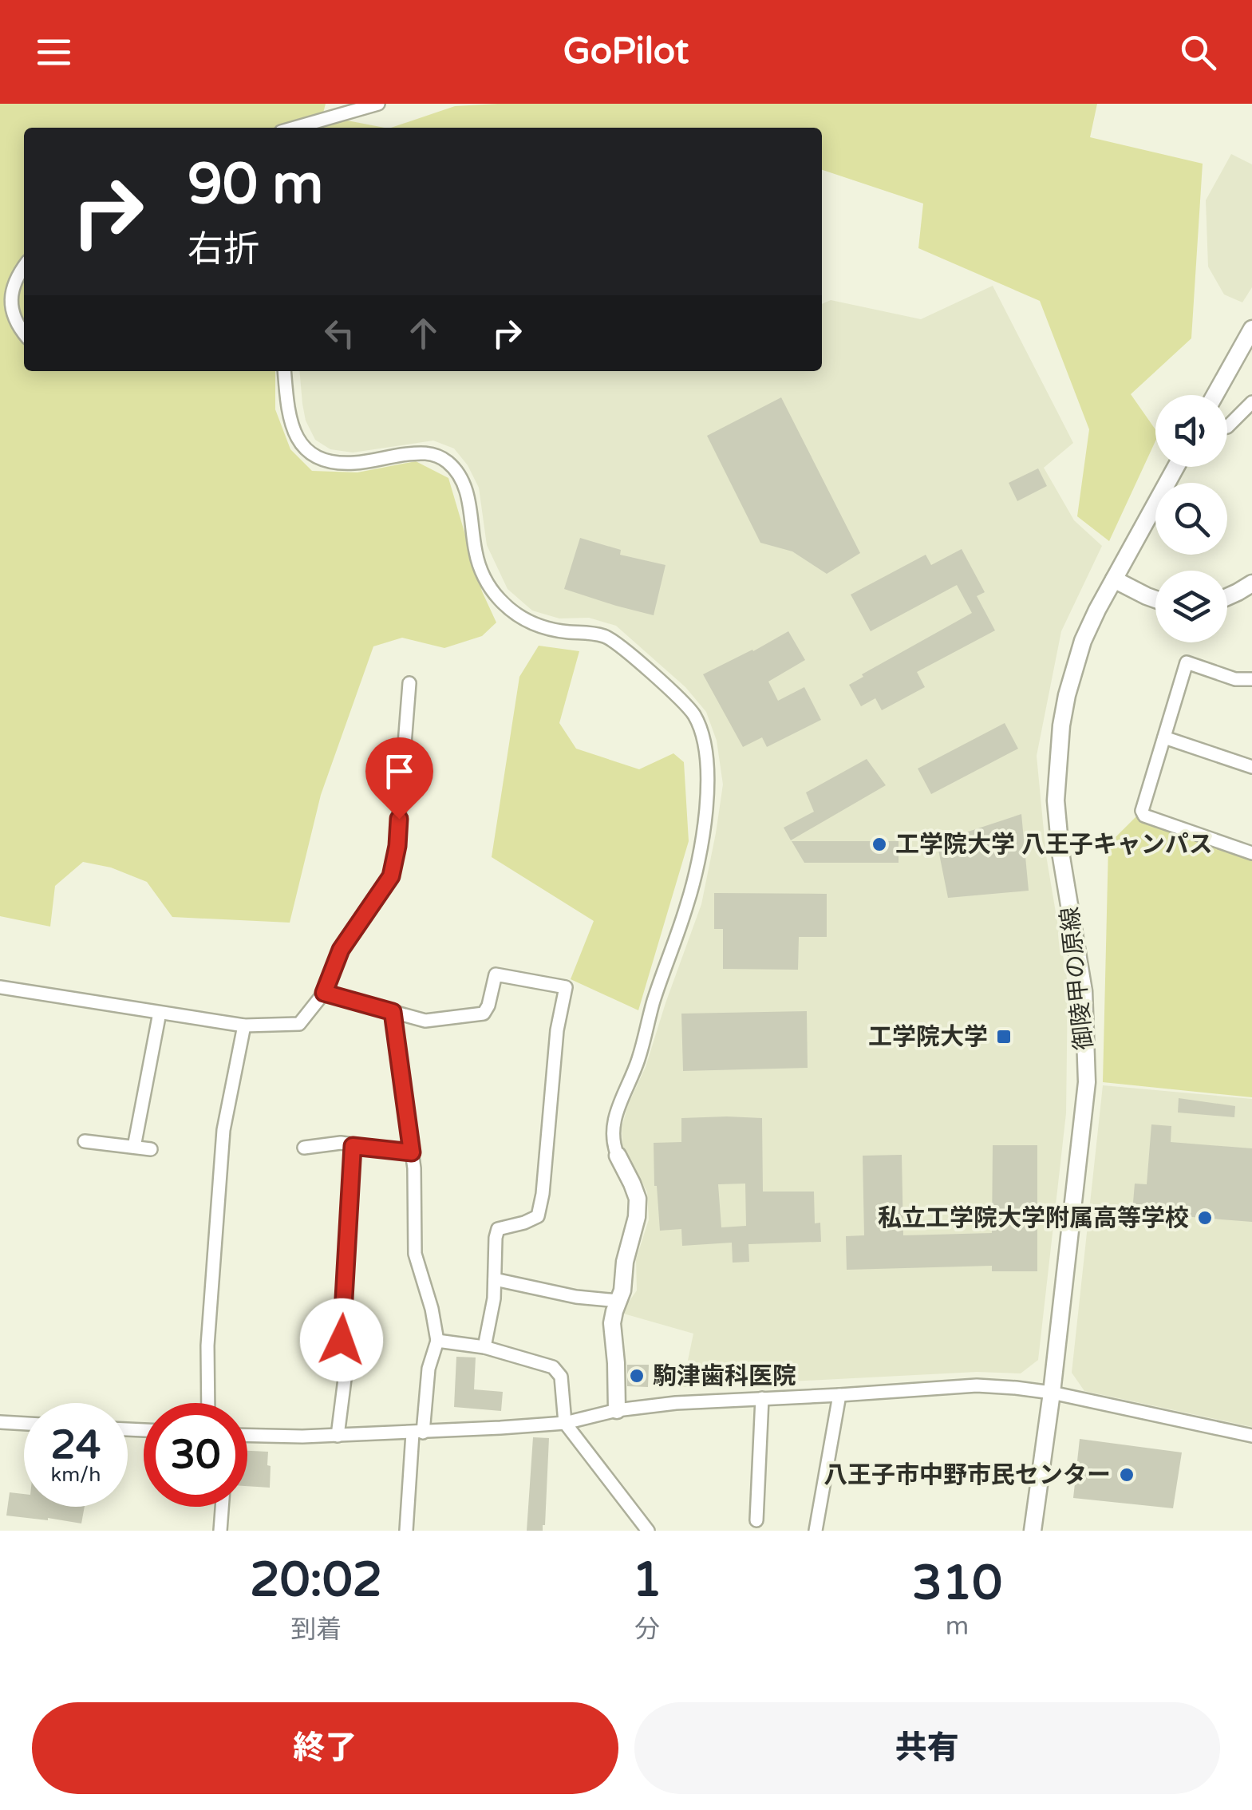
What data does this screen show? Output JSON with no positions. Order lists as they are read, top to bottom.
{
  "streets": {
    "street": ["御陵甲の原線"]
  },
  "places": {
    "other": [
      "工学院大学 八王子キャンパス",
      "私立工学院大学附属高等学校",
      "駒津歯科医院",
      "八王子市中野市民センター"
    ],
    "transit": ["工学院大学"]
  },
  "page": {
    "header": "GoPilot",
    "turn": ["90 m", "右折"],
    "speed": "24 km/h",
    "limit": "30",
    "eta": [
      "20:02",
      "到着",
      "1",
      "分",
      "310",
      "m"
    ],
    "buttons": ["終了", "共有"]
  }
}
